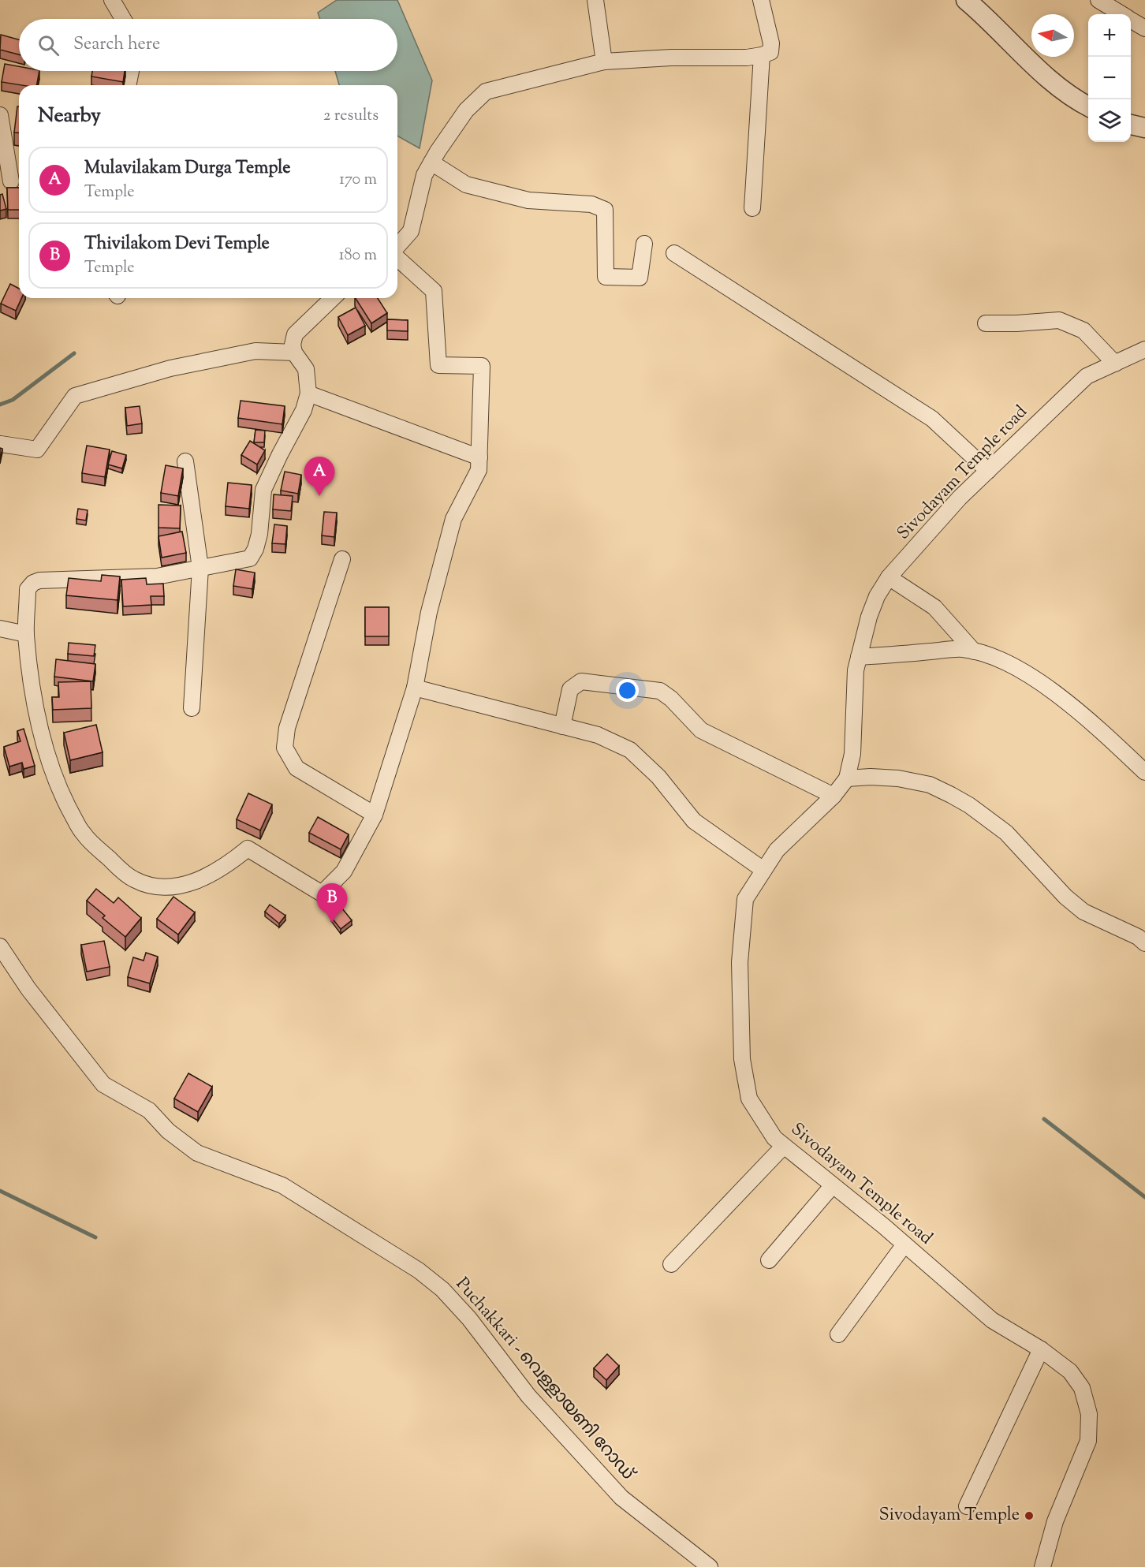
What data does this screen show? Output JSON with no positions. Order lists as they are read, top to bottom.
{
  "streets": {
    "street": ["Sivodayam Temple road", "Puchakkari - വെള്ളായണി റോഡ്"]
  },
  "places": ["Sivodayam Temple"],
  "north": "left",
  "page": {
    "map_buttons": ["+", "−"],
    "search": "Search here",
    "heading": ["Nearby", "2 results"],
    "list": [
      {
        "mark": "A",
        "name": "Mulavilakam Durga Temple",
        "note": "Temple",
        "value": "170 m"
      },
      {
        "mark": "B",
        "name": "Thivilakom Devi Temple",
        "note": "Temple",
        "value": "180 m"
      }
    ],
    "pins": ["A", "B"]
  }
}
